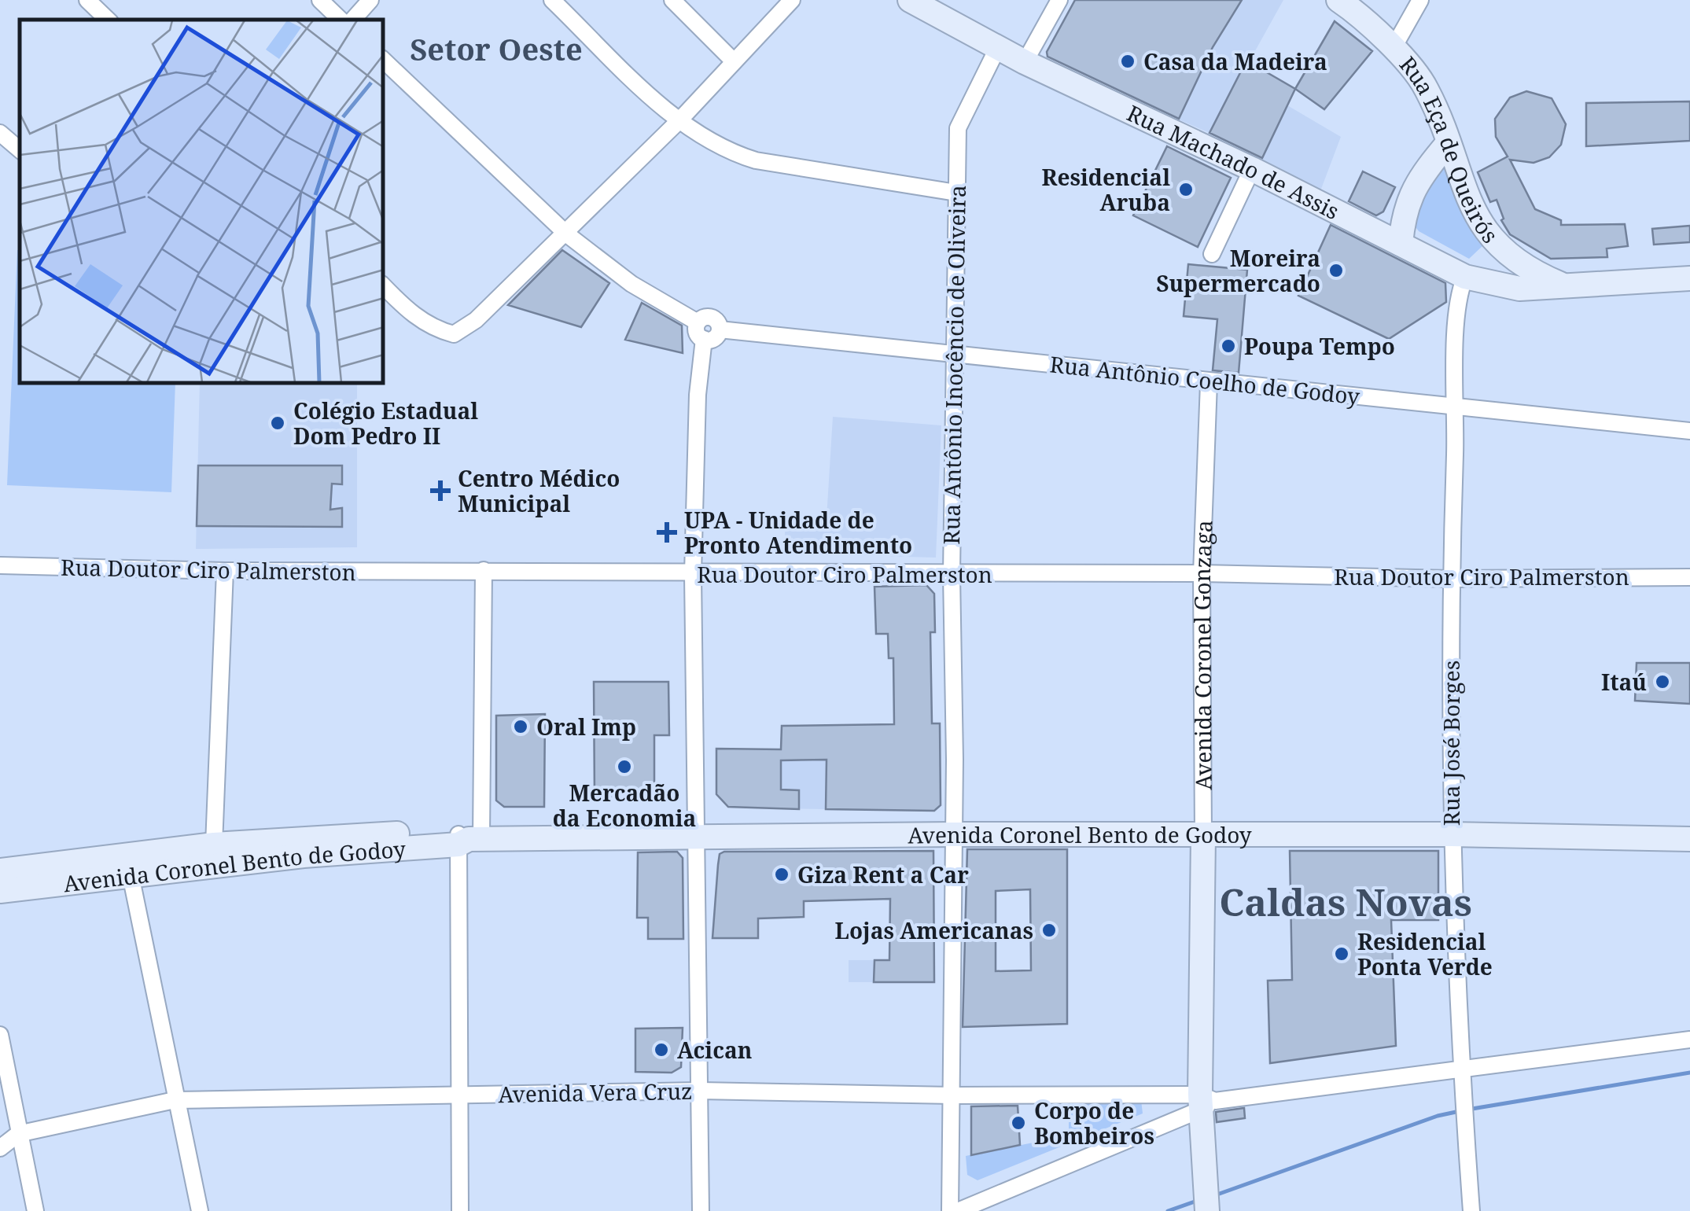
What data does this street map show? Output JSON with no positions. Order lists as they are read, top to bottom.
{
  "streets": {
    "main road": [
      "Rua Eça de Queirós",
      "Rua Machado de Assis",
      "Avenida Coronel Gonzaga",
      "Avenida Coronel Bento de Godoy"
    ],
    "street": [
      "Rua Antônio Inocêncio de Oliveira",
      "Rua Antônio Coelho de Godoy",
      "Rua Doutor Ciro Palmerston",
      "Rua José Borges",
      "Avenida Vera Cruz"
    ]
  },
  "crossings": [
    ["Rua Eça de Queirós", "Rua Machado de Assis"],
    ["Rua Machado de Assis", "Rua Antônio Inocêncio de Oliveira"],
    ["Rua Machado de Assis", "Rua José Borges"],
    ["Rua Antônio Inocêncio de Oliveira", "Rua Antônio Coelho de Godoy"],
    ["Rua Antônio Inocêncio de Oliveira", "Rua Doutor Ciro Palmerston"],
    ["Rua Antônio Inocêncio de Oliveira", "Avenida Coronel Bento de Godoy"],
    ["Rua Antônio Inocêncio de Oliveira", "Avenida Vera Cruz"],
    ["Rua Antônio Coelho de Godoy", "Avenida Coronel Gonzaga"],
    ["Rua Antônio Coelho de Godoy", "Rua José Borges"],
    ["Rua Doutor Ciro Palmerston", "Avenida Coronel Gonzaga"],
    ["Rua Doutor Ciro Palmerston", "Rua José Borges"],
    ["Avenida Coronel Gonzaga", "Avenida Coronel Bento de Godoy"],
    ["Avenida Coronel Gonzaga", "Avenida Vera Cruz"],
    ["Rua José Borges", "Avenida Coronel Bento de Godoy"]
  ],
  "districts": ["Setor Oeste", "Caldas Novas"],
  "places": {
    "other": [
      "Casa da Madeira",
      "Residencial Aruba",
      "Moreira Supermercado",
      "Poupa Tempo",
      "Colégio Estadual Dom Pedro II",
      "Itaú",
      "Oral Imp",
      "Mercadão da Economia",
      "Giza Rent a Car",
      "Lojas Americanas",
      "Residencial Ponta Verde",
      "Acican",
      "Corpo de Bombeiros"
    ],
    "health": ["Centro Médico Municipal", "UPA - Unidade de Pronto Atendimento"]
  }
}
